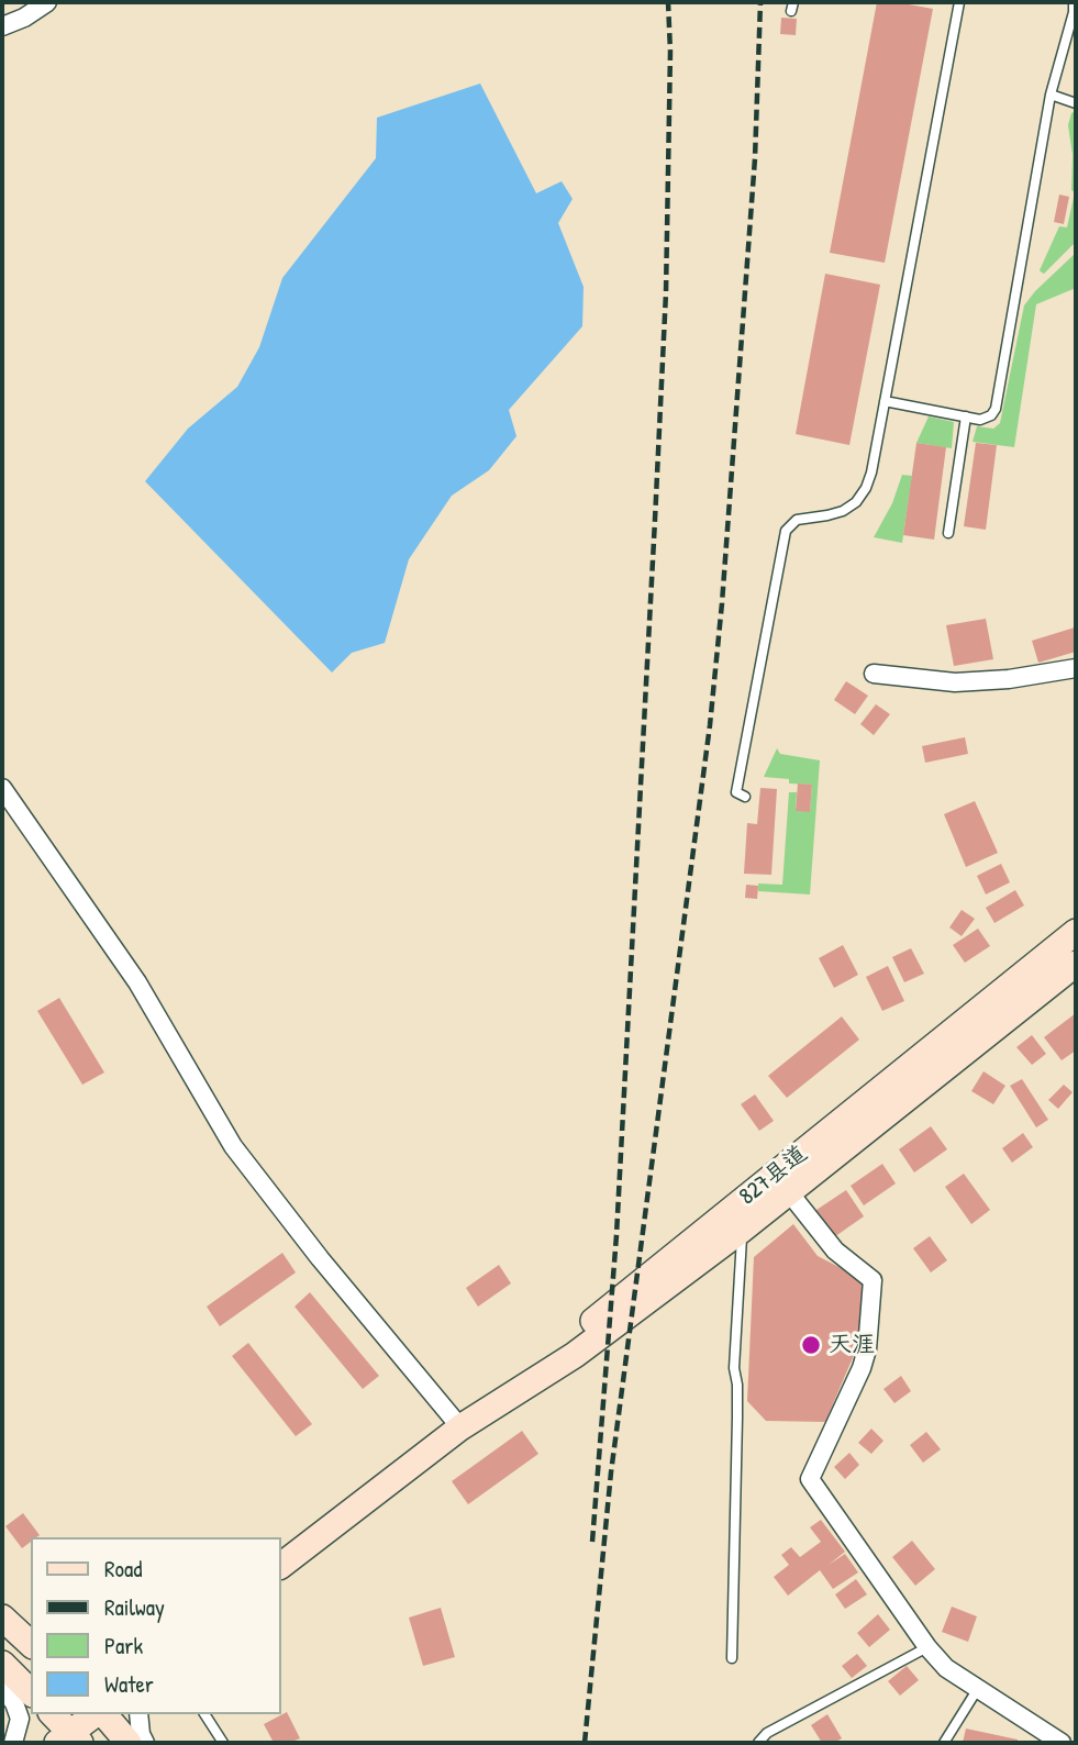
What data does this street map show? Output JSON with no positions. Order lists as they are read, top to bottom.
{
  "streets": {
    "main road": ["827县道"]
  },
  "places": ["天涯"],
  "legend": [
    "Road",
    "Railway",
    "Park",
    "Water"
  ]
}
